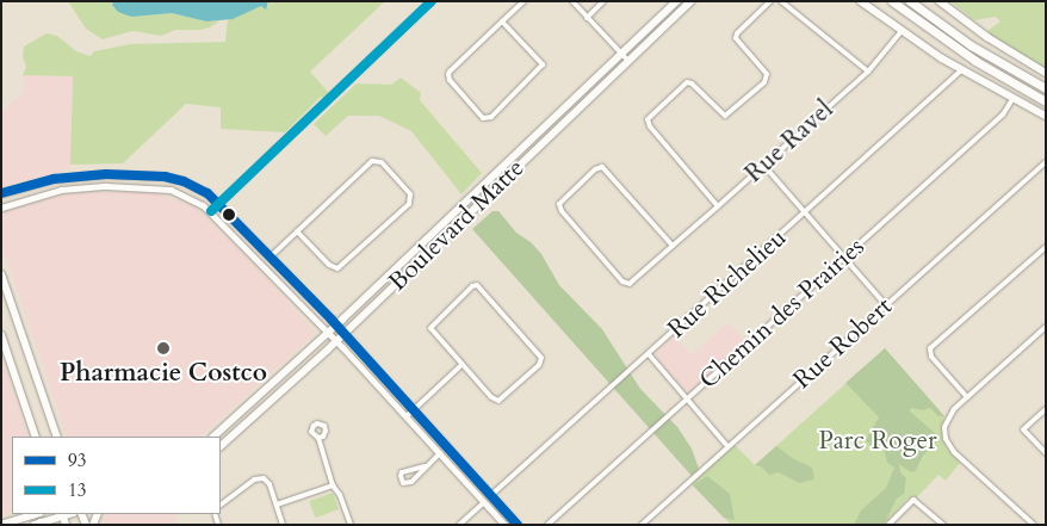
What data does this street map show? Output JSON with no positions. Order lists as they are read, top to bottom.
{
  "streets": {
    "main road": ["Boulevard Matte"],
    "street": [
      "Rue Ravel",
      "Rue Richelieu",
      "Chemin des Prairies",
      "Rue Robert"
    ]
  },
  "parks": ["Parc Roger"],
  "places": ["Pharmacie Costco"],
  "lines": ["transit line 13", "transit line 93"],
  "legend": ["93", "13"]
}
